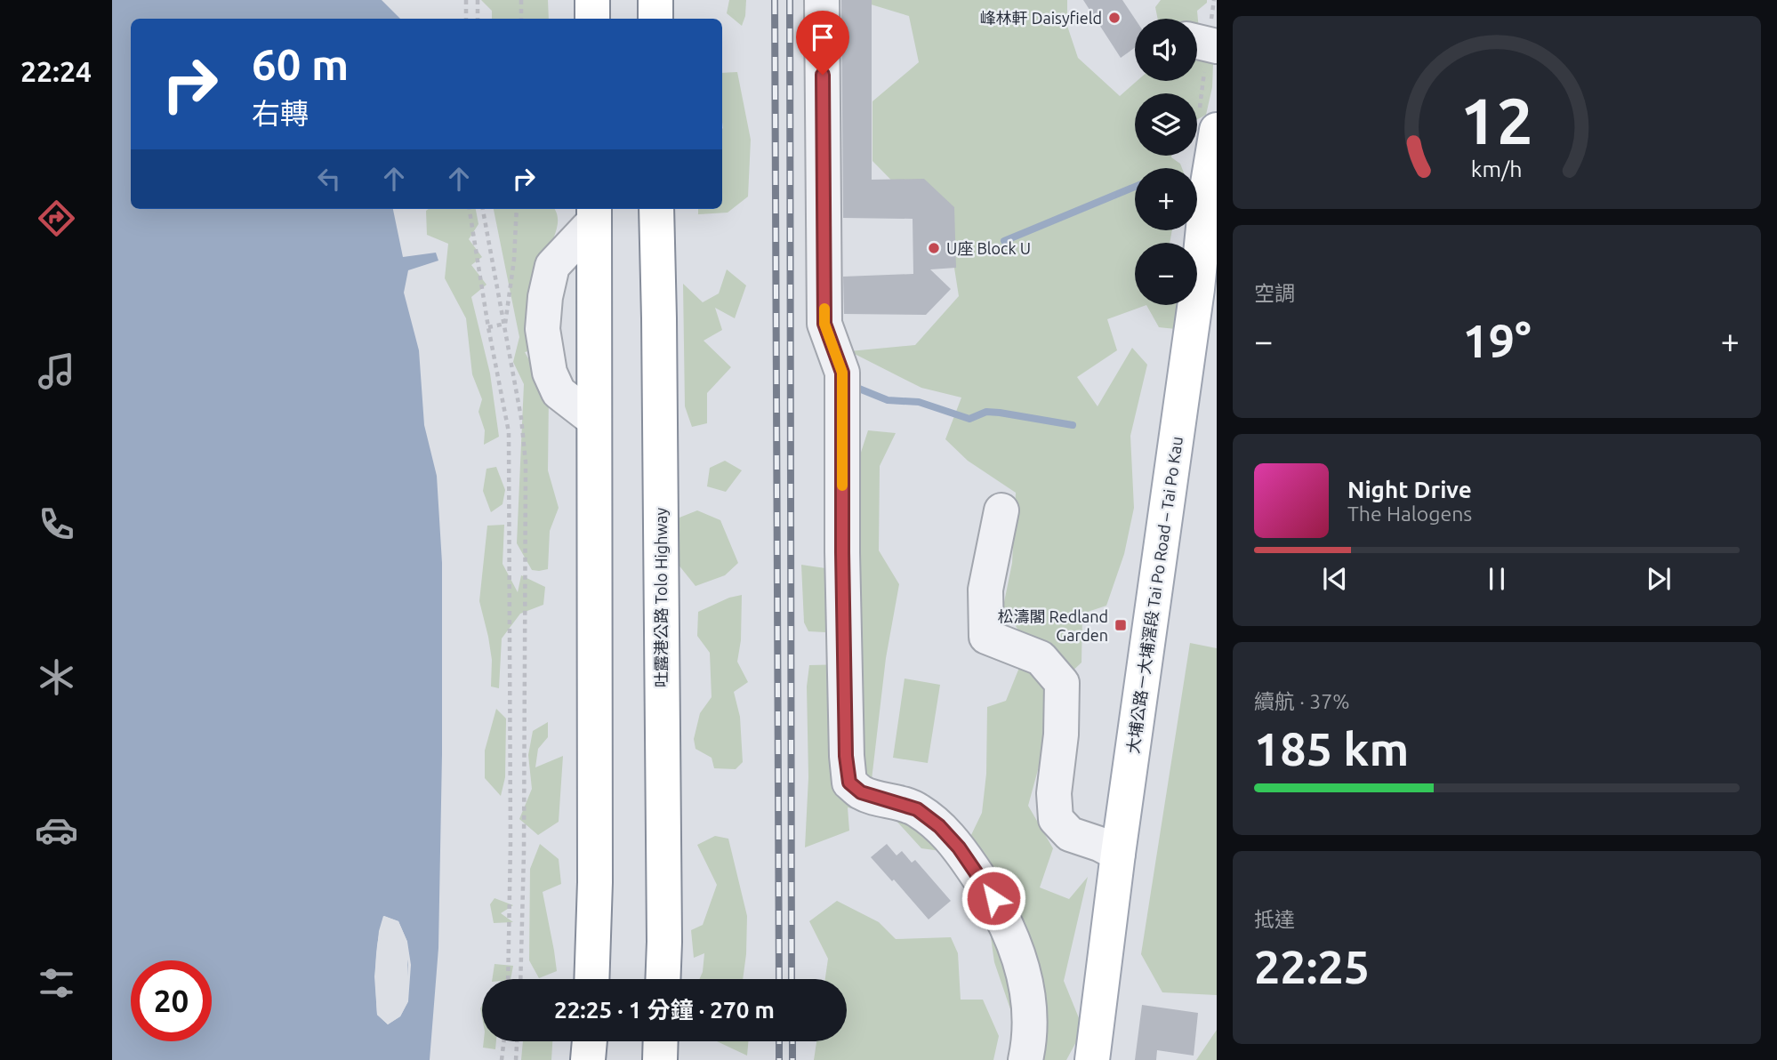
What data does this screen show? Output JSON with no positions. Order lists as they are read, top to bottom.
{
  "streets": {
    "main road": ["大埔公路－大埔滘段 Tai Po Road – Tai Po Kau", "吐露港公路 Tolo Highway"]
  },
  "places": {
    "other": ["峰林軒 Daisyfield", "U座 Block U"],
    "transit": ["松濤閣 Redland Garden"]
  },
  "page": {
    "tabs": "22:24",
    "map_buttons": ["+", "−"],
    "turn": ["60 m", "右轉"],
    "tile": [
      "空調",
      ["續航 · 37%", "185 km"],
      ["抵達", "22:25"]
    ],
    "heat": ["−", "19°", "+"],
    "song": ["Night Drive", "The Halogens"],
    "limit": "20",
    "trip": "22:25 · 1 分鐘 · 270 m",
    "gauge": ["12", "km/h"]
  }
}
